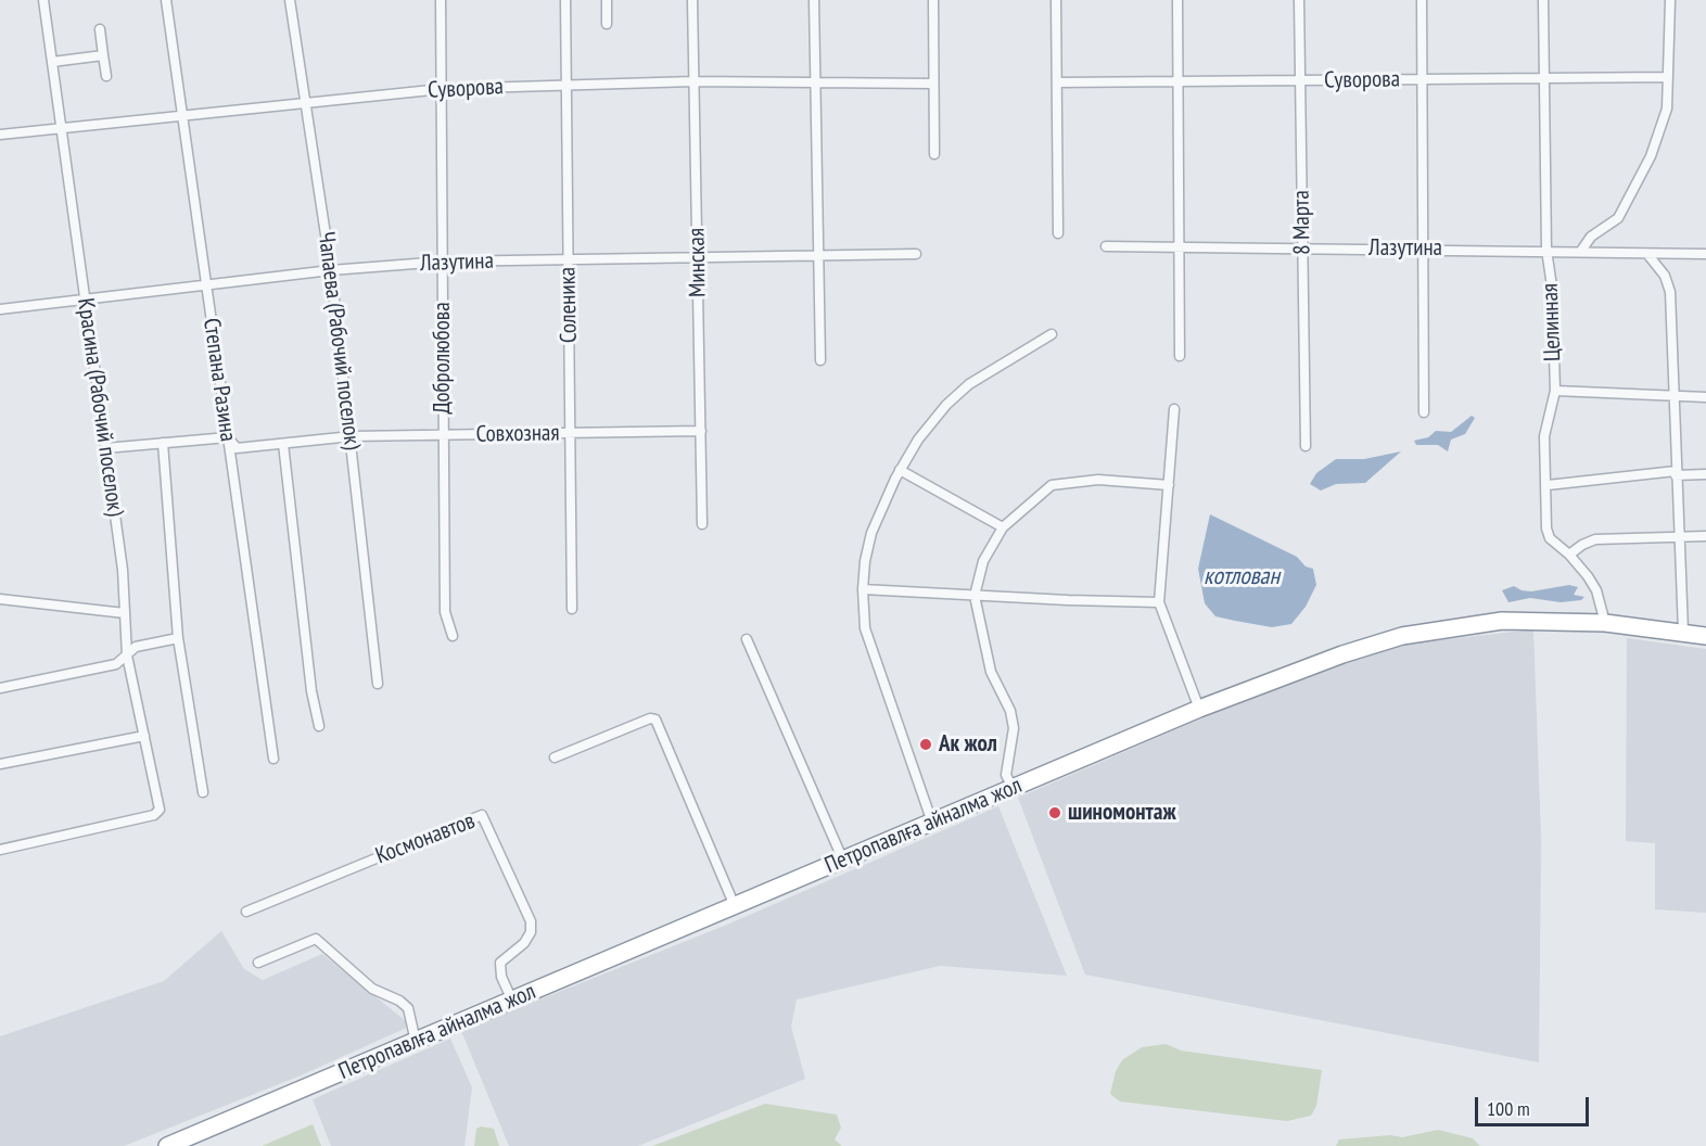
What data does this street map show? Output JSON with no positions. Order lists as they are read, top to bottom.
{
  "streets": {
    "highway": ["Петропавлға айналма жол"],
    "street": [
      "Суворова",
      "8 Марта",
      "Лазутина",
      "Минская",
      "Соленика",
      "Целинная",
      "Чапаева (Рабочий поселок)",
      "Добролюбова",
      "Степана Разина",
      "Красина (Рабочий поселок)",
      "Совхозная",
      "Космонавтов"
    ]
  },
  "crossings": [
    ["Суворова", "8 Марта"],
    ["Суворова", "Минская"],
    ["Суворова", "Соленика"],
    ["Суворова", "Целинная"],
    ["Суворова", "Чапаева (Рабочий поселок)"],
    ["Суворова", "Добролюбова"],
    ["Суворова", "Степана Разина"],
    ["Суворова", "Красина (Рабочий поселок)"],
    ["8 Марта", "Лазутина"],
    ["Лазутина", "Минская"],
    ["Лазутина", "Соленика"],
    ["Лазутина", "Целинная"],
    ["Лазутина", "Чапаева (Рабочий поселок)"],
    ["Лазутина", "Добролюбова"],
    ["Лазутина", "Степана Разина"],
    ["Лазутина", "Красина (Рабочий поселок)"],
    ["Минская", "Совхозная"],
    ["Соленика", "Совхозная"],
    ["Целинная", "Петропавлға айналма жол"],
    ["Чапаева (Рабочий поселок)", "Совхозная"],
    ["Добролюбова", "Совхозная"],
    ["Степана Разина", "Совхозная"],
    ["Красина (Рабочий поселок)", "Совхозная"],
    ["Петропавлға айналма жол", "Космонавтов"]
  ],
  "water": ["котлован"],
  "places": ["Ак жол", "шиномонтаж"],
  "scale_bar": "100 m"
}
